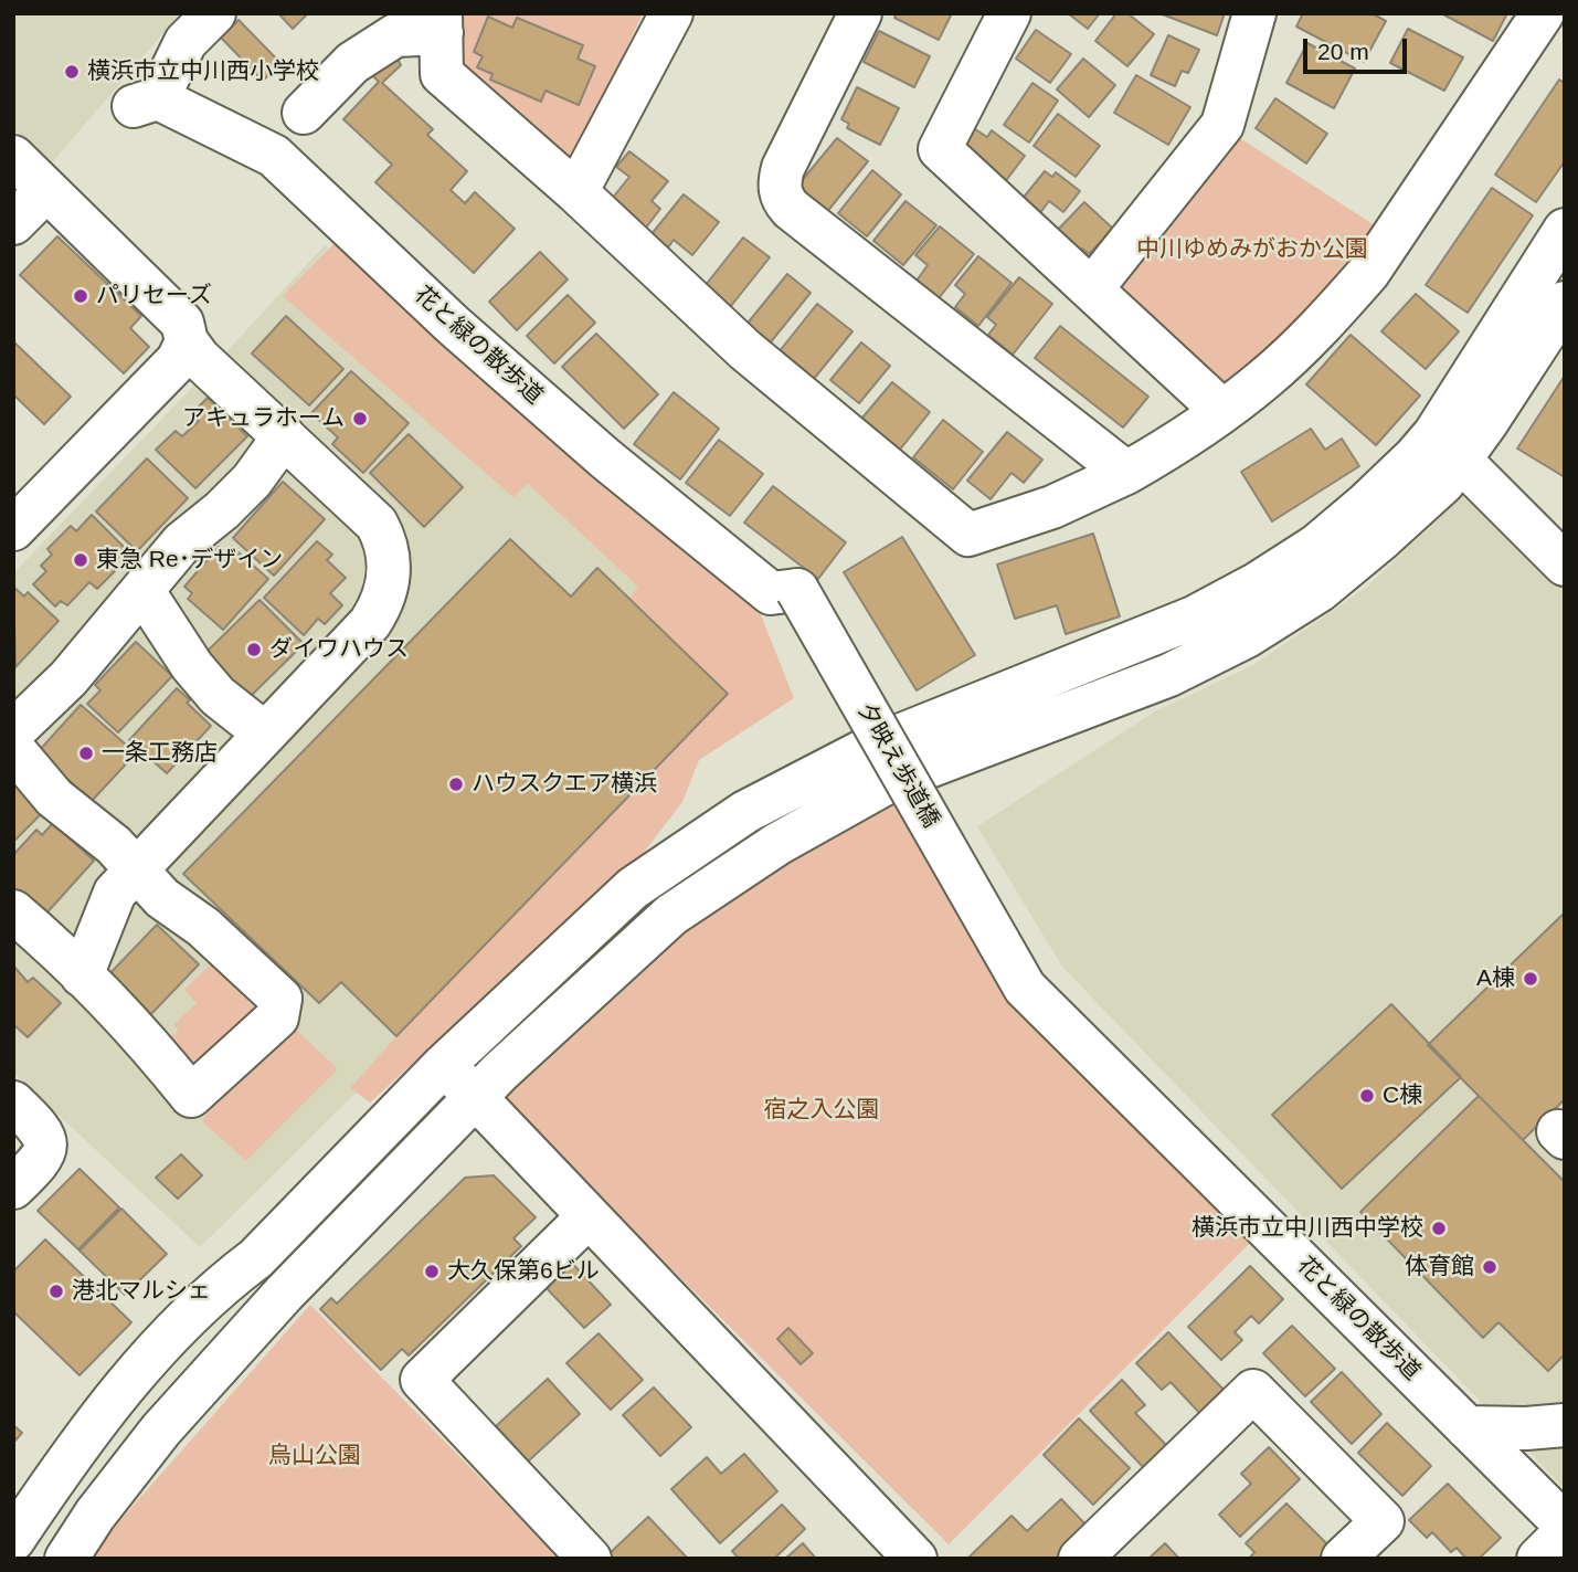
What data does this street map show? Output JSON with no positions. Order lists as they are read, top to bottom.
{
  "streets": {
    "street": ["花と緑の散歩道", "夕映え歩道橋"]
  },
  "crossings": [
    ["花と緑の散歩道", "夕映え歩道橋"]
  ],
  "parks": ["中川ゆめみがおか公園", "宿之入公園", "烏山公園"],
  "places": [
    "横浜市立中川西小学校",
    "パリセーズ",
    "アキュラホーム",
    "東急 Re･デザイン",
    "ダイワハウス",
    "一条工務店",
    "ハウスクエア横浜",
    "A棟",
    "C棟",
    "横浜市立中川西中学校",
    "体育館",
    "大久保第6ビル",
    "港北マルシェ"
  ],
  "scale_bar": "20 m"
}
